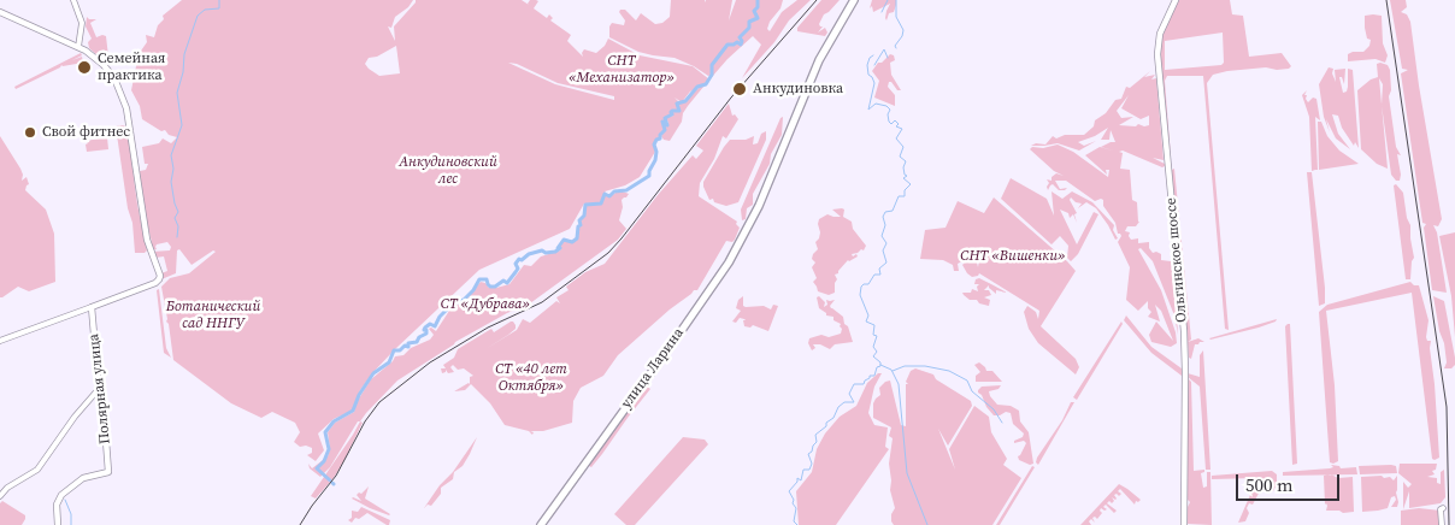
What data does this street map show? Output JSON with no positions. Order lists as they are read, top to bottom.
{
  "streets": {
    "main road": ["Ольгинское шоссе", "улица Ларина", "Полярная улица"]
  },
  "parks": [
    "СНТ «Механизатор»",
    "Анкудиновский лес",
    "СНТ «Вишенки»",
    "СТ «Дубрава»",
    "Ботанический сад ННГУ",
    "СТ «40 лет Октября»"
  ],
  "places": ["Семейная практика", "Анкудиновка", "Свой фитнес"],
  "scale_bar": "500 m"
}
